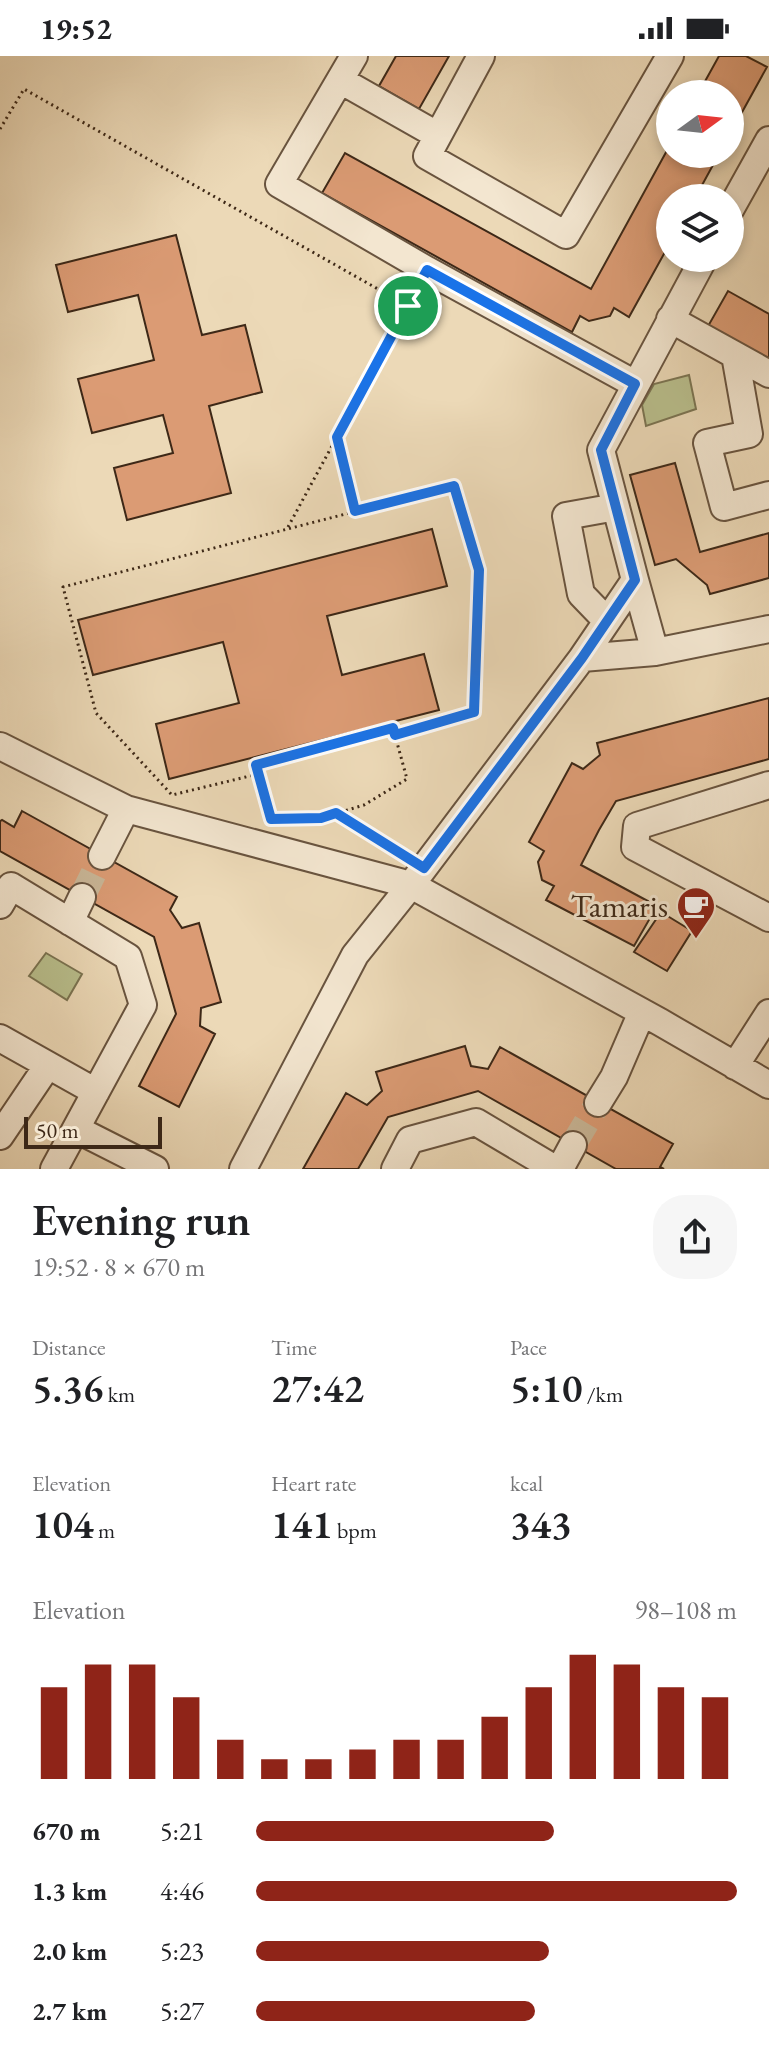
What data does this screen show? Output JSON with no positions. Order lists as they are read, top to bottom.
{
  "places": {
    "cafe": ["Tamaris"]
  },
  "scale_bar": "50 m",
  "north": "right",
  "page": {
    "status": "19:52",
    "scale": "50 m",
    "heading": ["Evening run", "19:52 · 8 × 670 m"],
    "stats": [
      ["Distance", "5.36 km"],
      ["Time", "27:42"],
      ["Pace", "5:10 /km"],
      ["Elevation", "104 m"],
      ["Heart rate", "141 bpm"],
      ["kcal", "343"]
    ],
    "chart": ["Elevation", "98–108 m"],
    "list": [
      {
        "name": "670 m",
        "note": "5:21"
      },
      {
        "name": "1.3 km",
        "note": "4:46"
      },
      {
        "name": "2.0 km",
        "note": "5:23"
      },
      {
        "name": "2.7 km",
        "note": "5:27"
      }
    ]
  }
}
